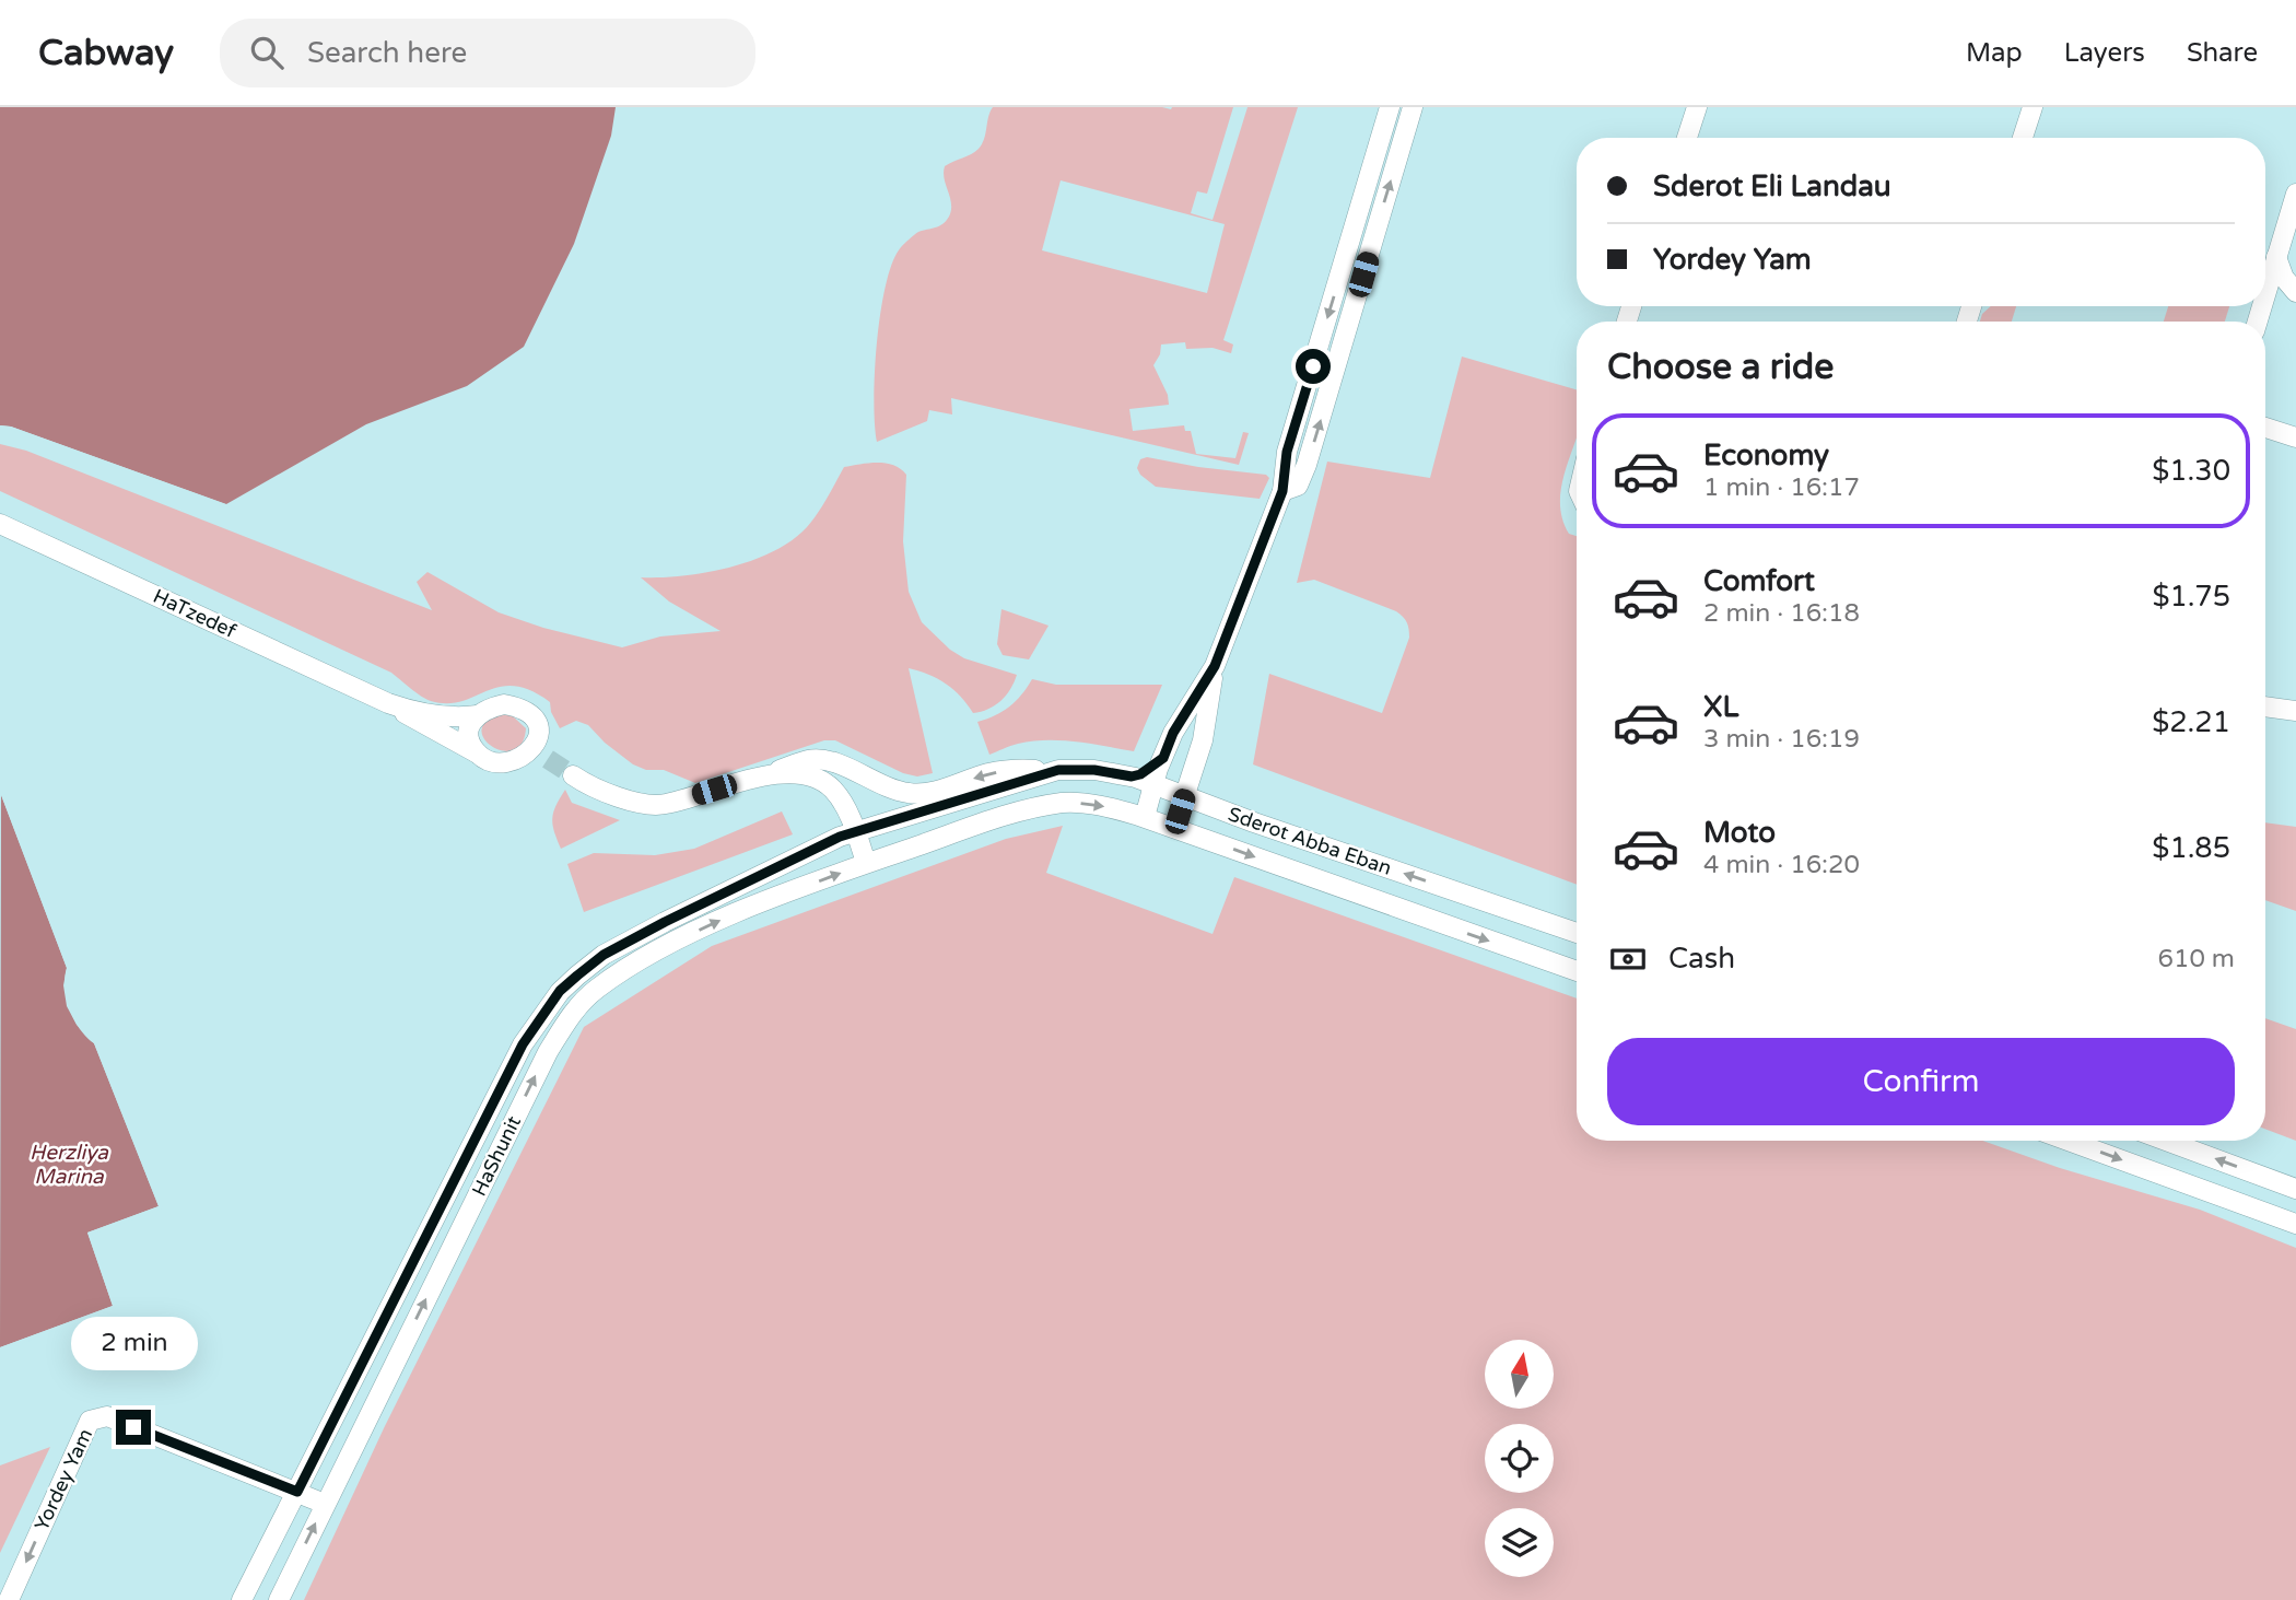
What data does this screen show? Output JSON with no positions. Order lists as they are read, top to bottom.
{
  "streets": {
    "street": [
      "HaTzedef",
      "Sderot Abba Eban",
      "HaShunit",
      "Yordey Yam"
    ]
  },
  "crossings": [
    ["Sderot Abba Eban", "HaShunit"],
    ["HaShunit", "Yordey Yam"]
  ],
  "water": ["Herzliya Marina"],
  "north": "top",
  "page": {
    "header": "Cabway",
    "search": "Search here",
    "nav": ["Map", "Layers", "Share"],
    "banner": ["Sderot Eli Landau", "Yordey Yam"],
    "heading": "Choose a ride",
    "list": [
      {
        "name": "Economy",
        "note": "1 min · 16:17",
        "value": "$1.30"
      },
      {
        "name": "Comfort",
        "note": "2 min · 16:18",
        "value": "$1.75"
      },
      {
        "name": "XL",
        "note": "3 min · 16:19",
        "value": "$2.21"
      },
      {
        "name": "Moto",
        "note": "4 min · 16:20",
        "value": "$1.85"
      }
    ],
    "pay": ["Cash", "610 m"],
    "buttons": "Confirm",
    "bubble": "2 min"
  }
}
